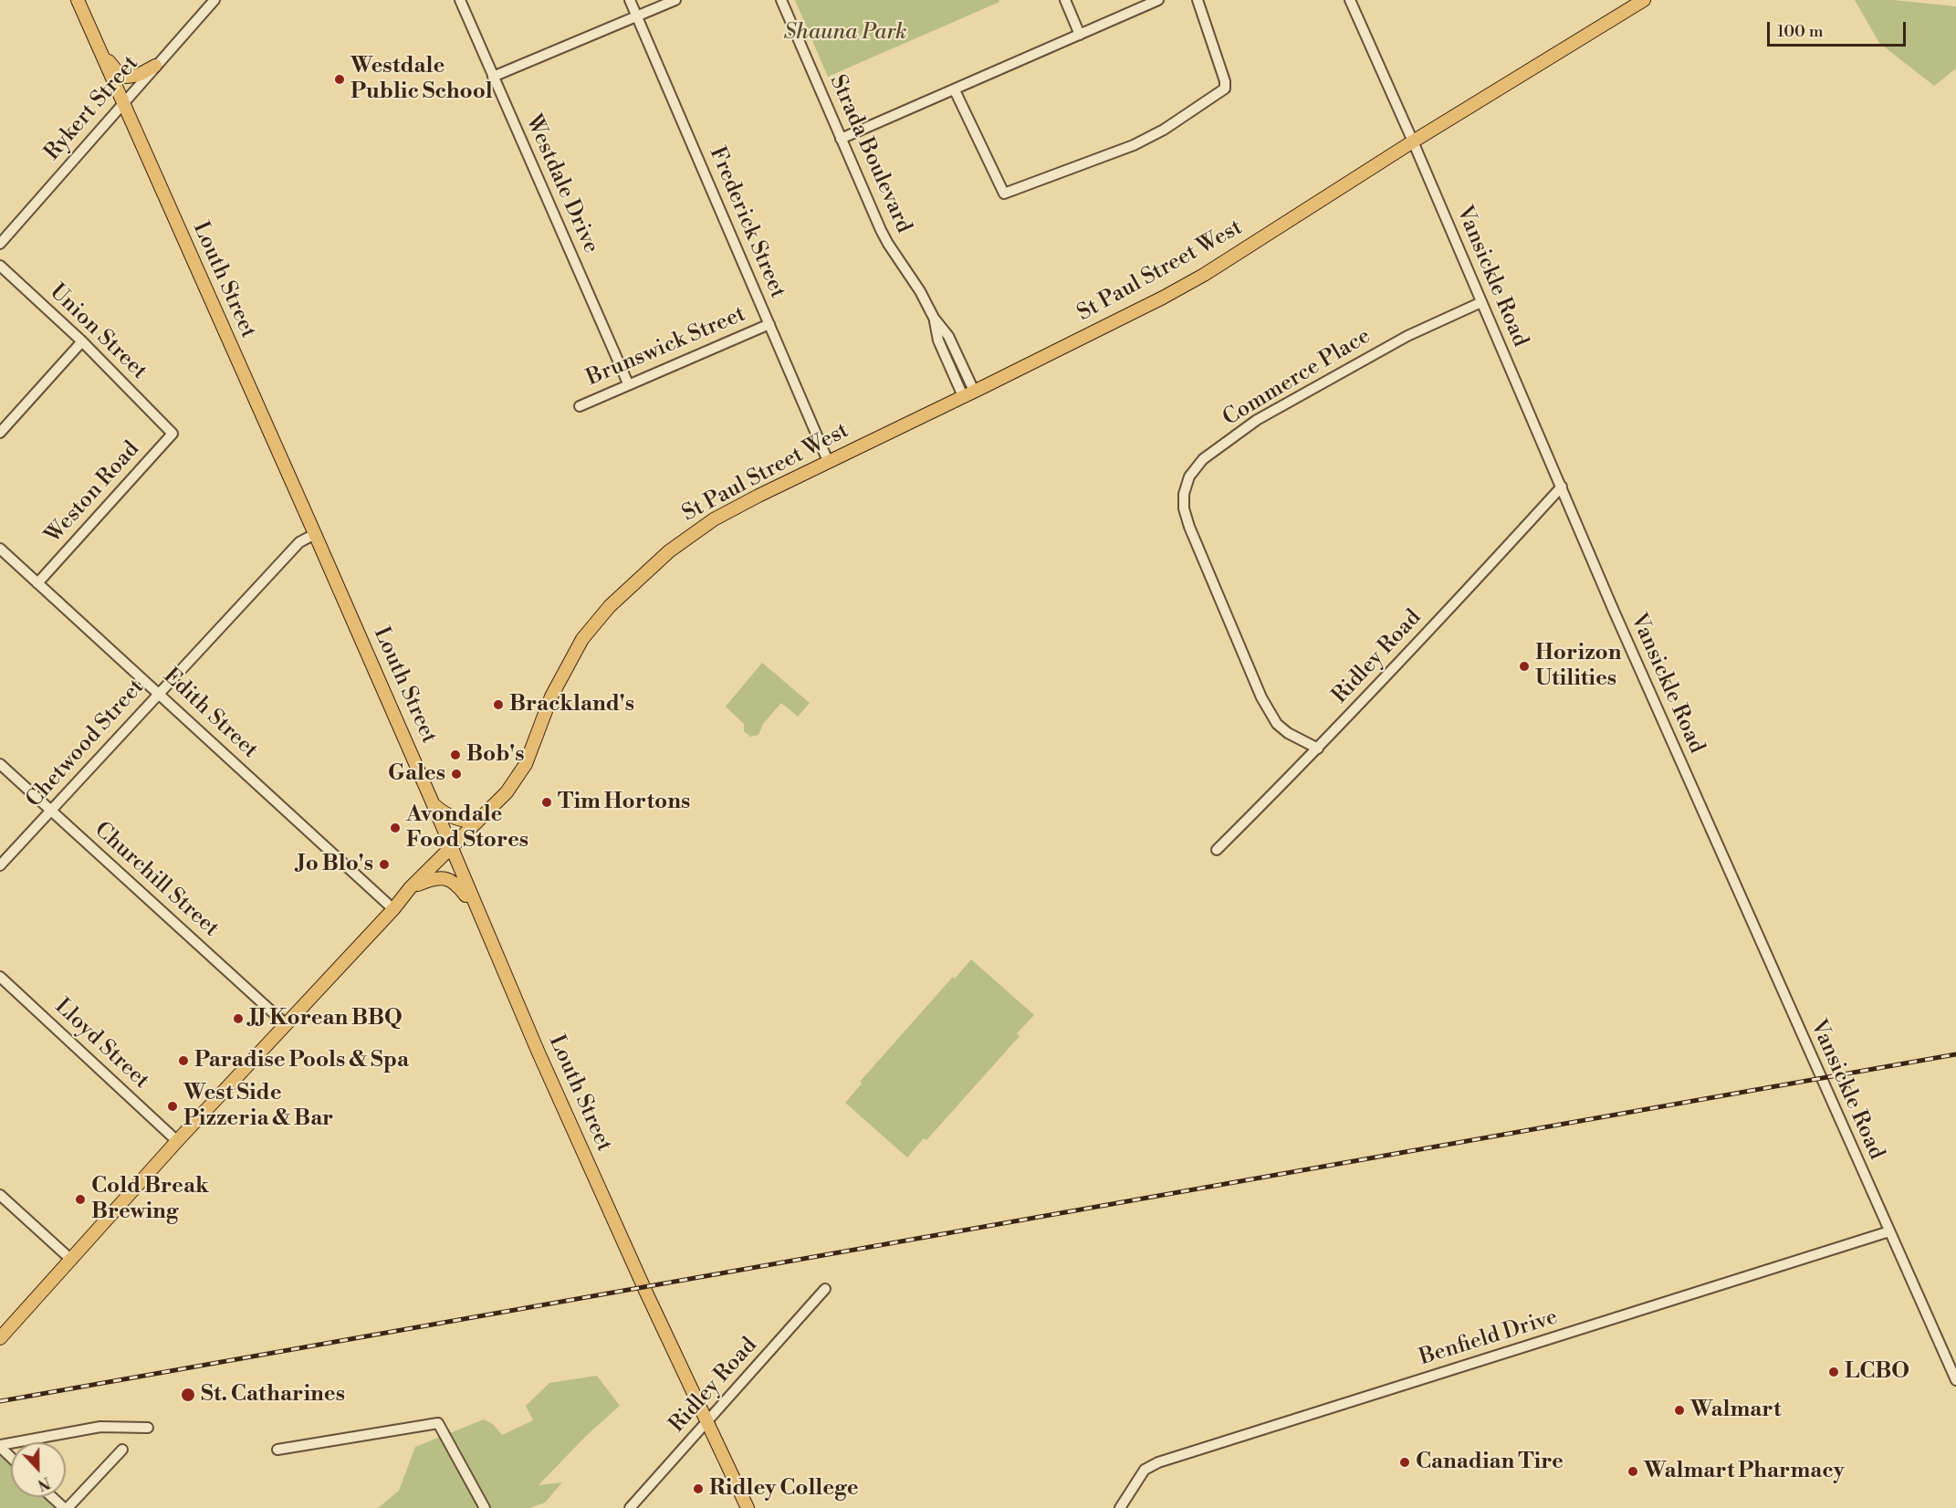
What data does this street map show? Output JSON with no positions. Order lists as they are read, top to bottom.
{
  "streets": {
    "main road": ["St Paul Street West", "Louth Street"],
    "street": [
      "Rykert Street",
      "Strada Boulevard",
      "Westdale Drive",
      "Frederick Street",
      "Vansickle Road",
      "Union Street",
      "Brunswick Street",
      "Commerce Place",
      "Weston Road",
      "Ridley Road",
      "Edith Street",
      "Chetwood Street",
      "Churchill Street",
      "Lloyd Street",
      "Benfield Drive"
    ]
  },
  "crossings": [
    ["Rykert Street", "Louth Street"],
    ["Strada Boulevard", "St Paul Street West"],
    ["Westdale Drive", "Brunswick Street"],
    ["Frederick Street", "St Paul Street West"],
    ["Frederick Street", "Brunswick Street"],
    ["St Paul Street West", "Vansickle Road"],
    ["St Paul Street West", "Louth Street"],
    ["St Paul Street West", "Edith Street"],
    ["St Paul Street West", "Churchill Street"],
    ["St Paul Street West", "Lloyd Street"],
    ["Vansickle Road", "Commerce Place"],
    ["Vansickle Road", "Ridley Road"],
    ["Vansickle Road", "Benfield Drive"],
    ["Louth Street", "Ridley Road"],
    ["Louth Street", "Chetwood Street"],
    ["Union Street", "Weston Road"],
    ["Commerce Place", "Ridley Road"],
    ["Weston Road", "Edith Street"],
    ["Edith Street", "Chetwood Street"],
    ["Chetwood Street", "Churchill Street"]
  ],
  "parks": ["Shauna Park"],
  "places": [
    "Westdale Public School",
    "Horizon Utilities",
    "Brackland's",
    "Bob's",
    "Gales",
    "Tim Hortons",
    "Avondale Food Stores",
    "Jo Blo's",
    "JJ Korean BBQ",
    "Paradise Pools & Spa",
    "West Side Pizzeria & Bar",
    "Cold Break Brewing",
    "LCBO",
    "St. Catharines",
    "Walmart",
    "Canadian Tire",
    "Walmart Pharmacy",
    "Ridley College"
  ],
  "scale_bar": "100 m",
  "north": "bottom"
}
